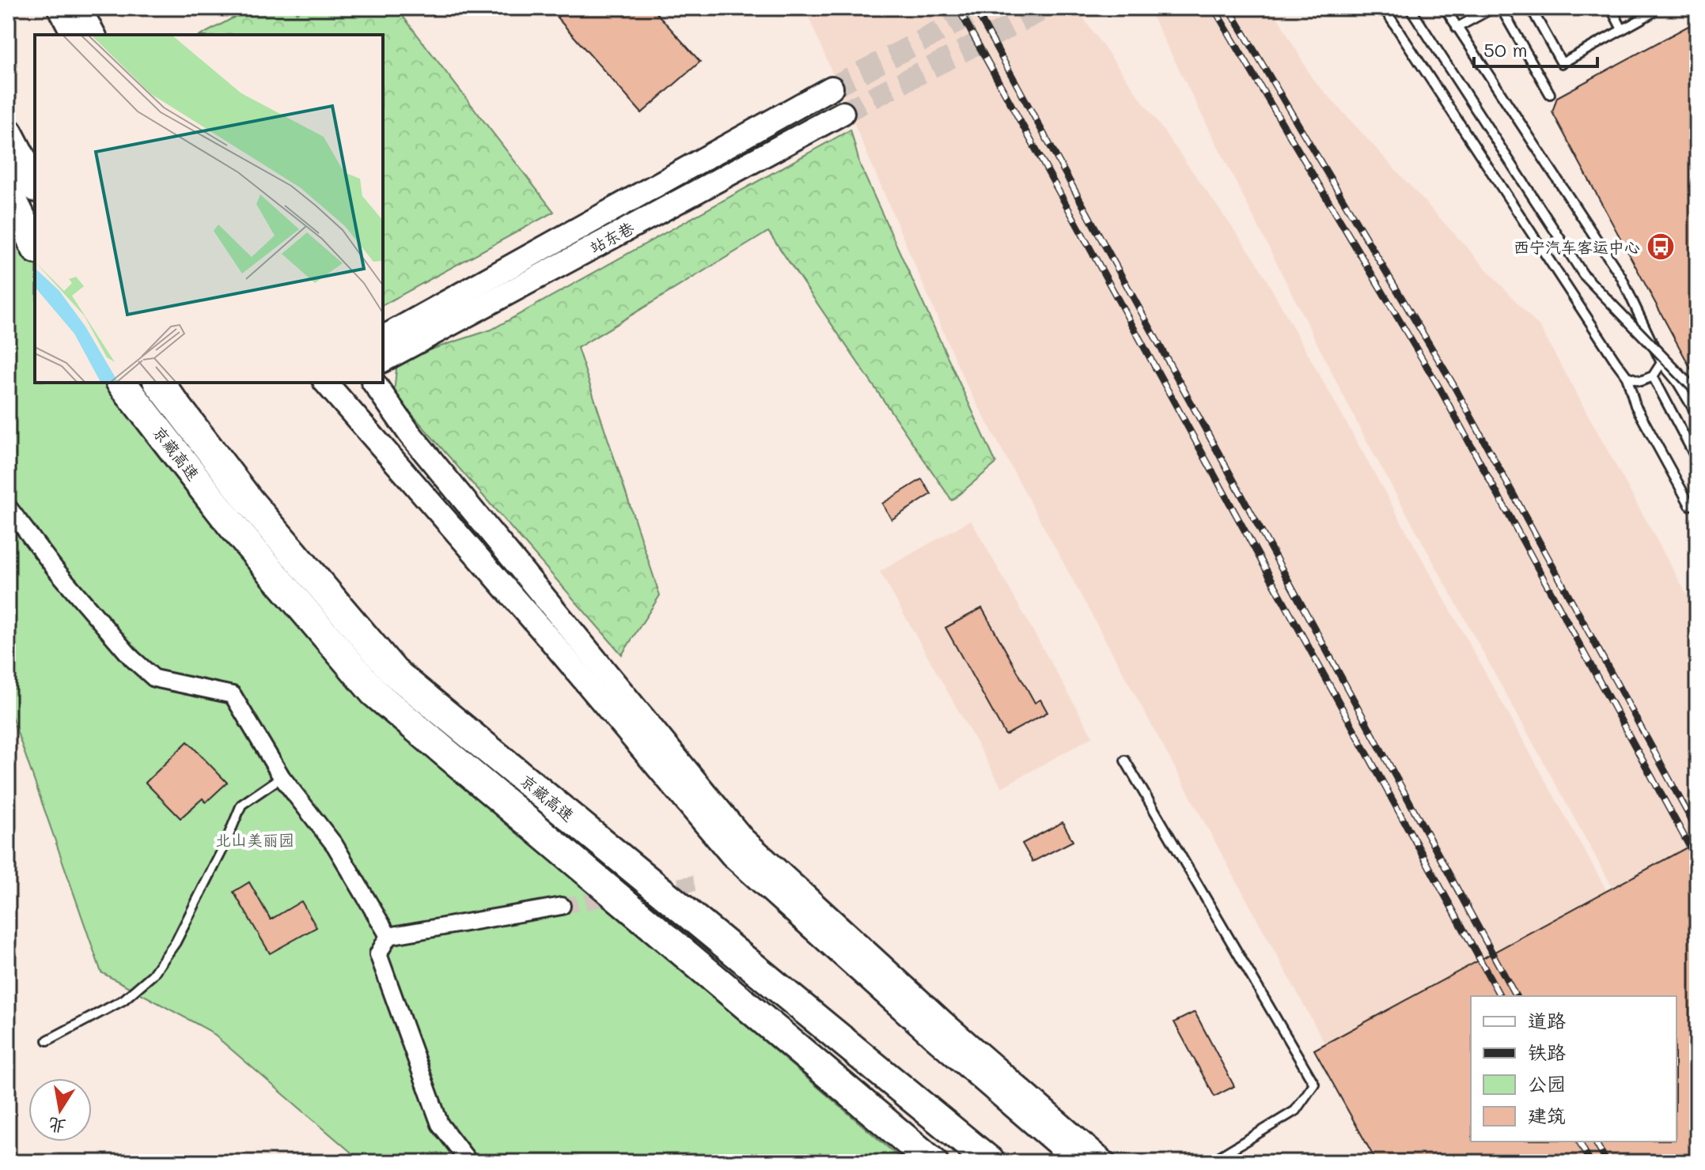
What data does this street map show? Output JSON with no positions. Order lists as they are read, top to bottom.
{
  "streets": {
    "highway": ["京藏高速"],
    "main road": ["站东巷"]
  },
  "parks": ["北山美丽园"],
  "places": {
    "bus stop": ["西宁汽车客运中心"]
  },
  "legend": [
    "道路",
    "铁路",
    "公园",
    "建筑"
  ],
  "scale_bar": "50 m",
  "north": "bottom"
}
